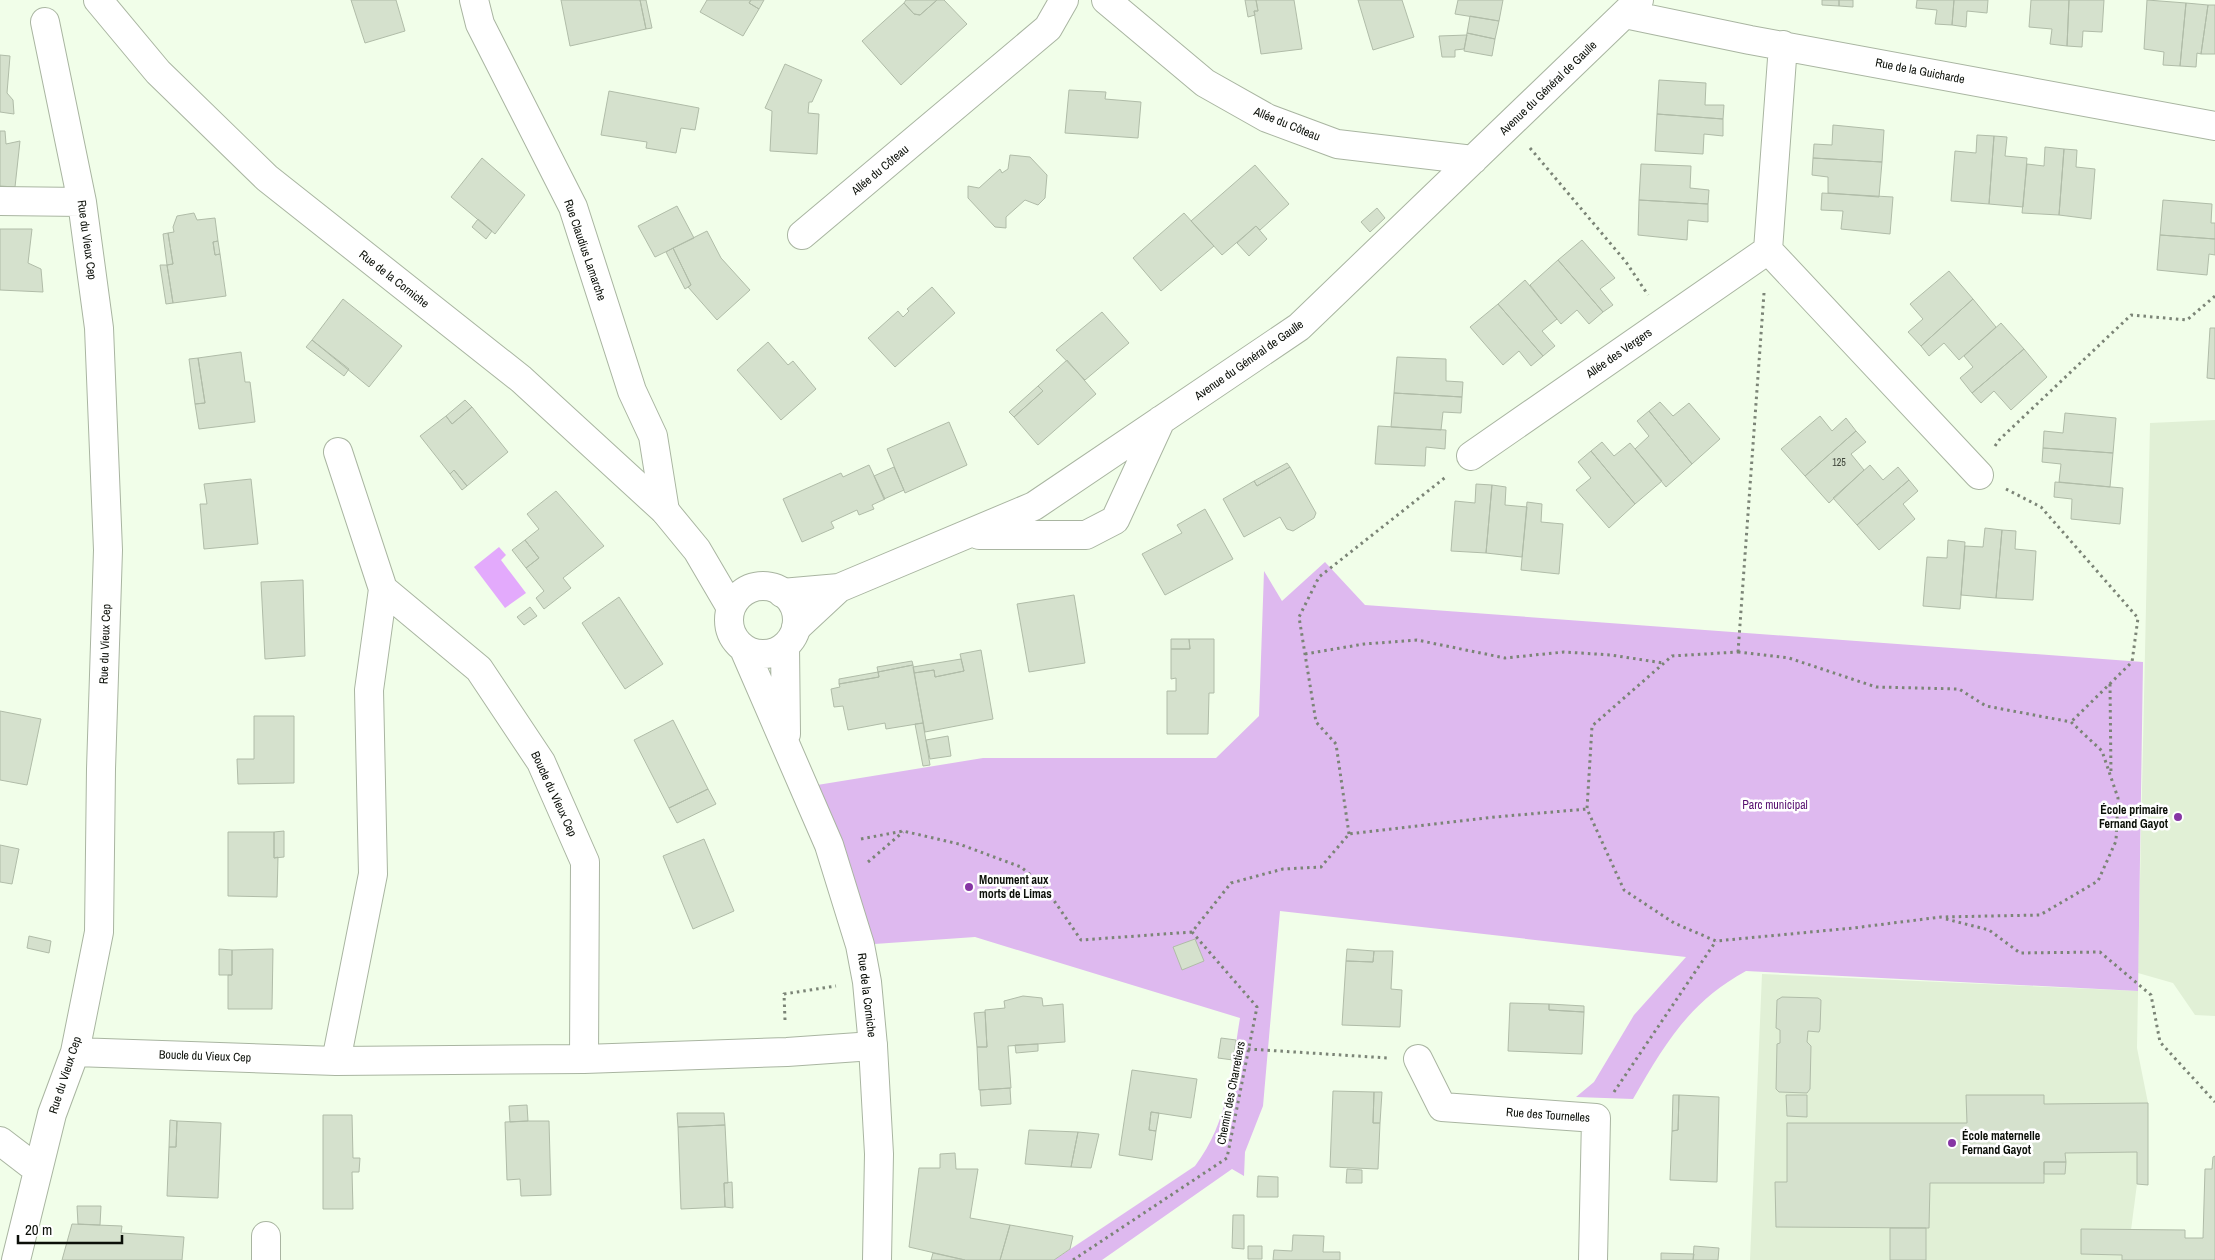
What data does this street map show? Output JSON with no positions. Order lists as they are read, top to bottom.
{
  "streets": {
    "street": [
      "Rue de la Guicharde",
      "Avenue du Général de Gaulle",
      "Allée du Côteau",
      "Rue du Vieux Cep",
      "Rue Claudius Lamarche",
      "Rue de la Corniche",
      "Allée des Vergers",
      "Boucle du Vieux Cep",
      "Rue des Tournelles"
    ],
    "path": ["Chemin des Charretiers"]
  },
  "crossings": [
    ["Rue de la Guicharde", "Avenue du Général de Gaulle"],
    ["Avenue du Général de Gaulle", "Allée du Côteau"],
    ["Avenue du Général de Gaulle", "Rue de la Corniche"],
    ["Rue du Vieux Cep", "Boucle du Vieux Cep"],
    ["Rue Claudius Lamarche", "Rue de la Corniche"],
    ["Rue de la Corniche", "Boucle du Vieux Cep"]
  ],
  "parks": ["Parc municipal"],
  "places": ["École primaire Fernand Gayot", "Monument aux morts de Limas", "École maternelle Fernand Gayot"],
  "house_numbers": ["125"],
  "scale_bar": "20 m"
}
